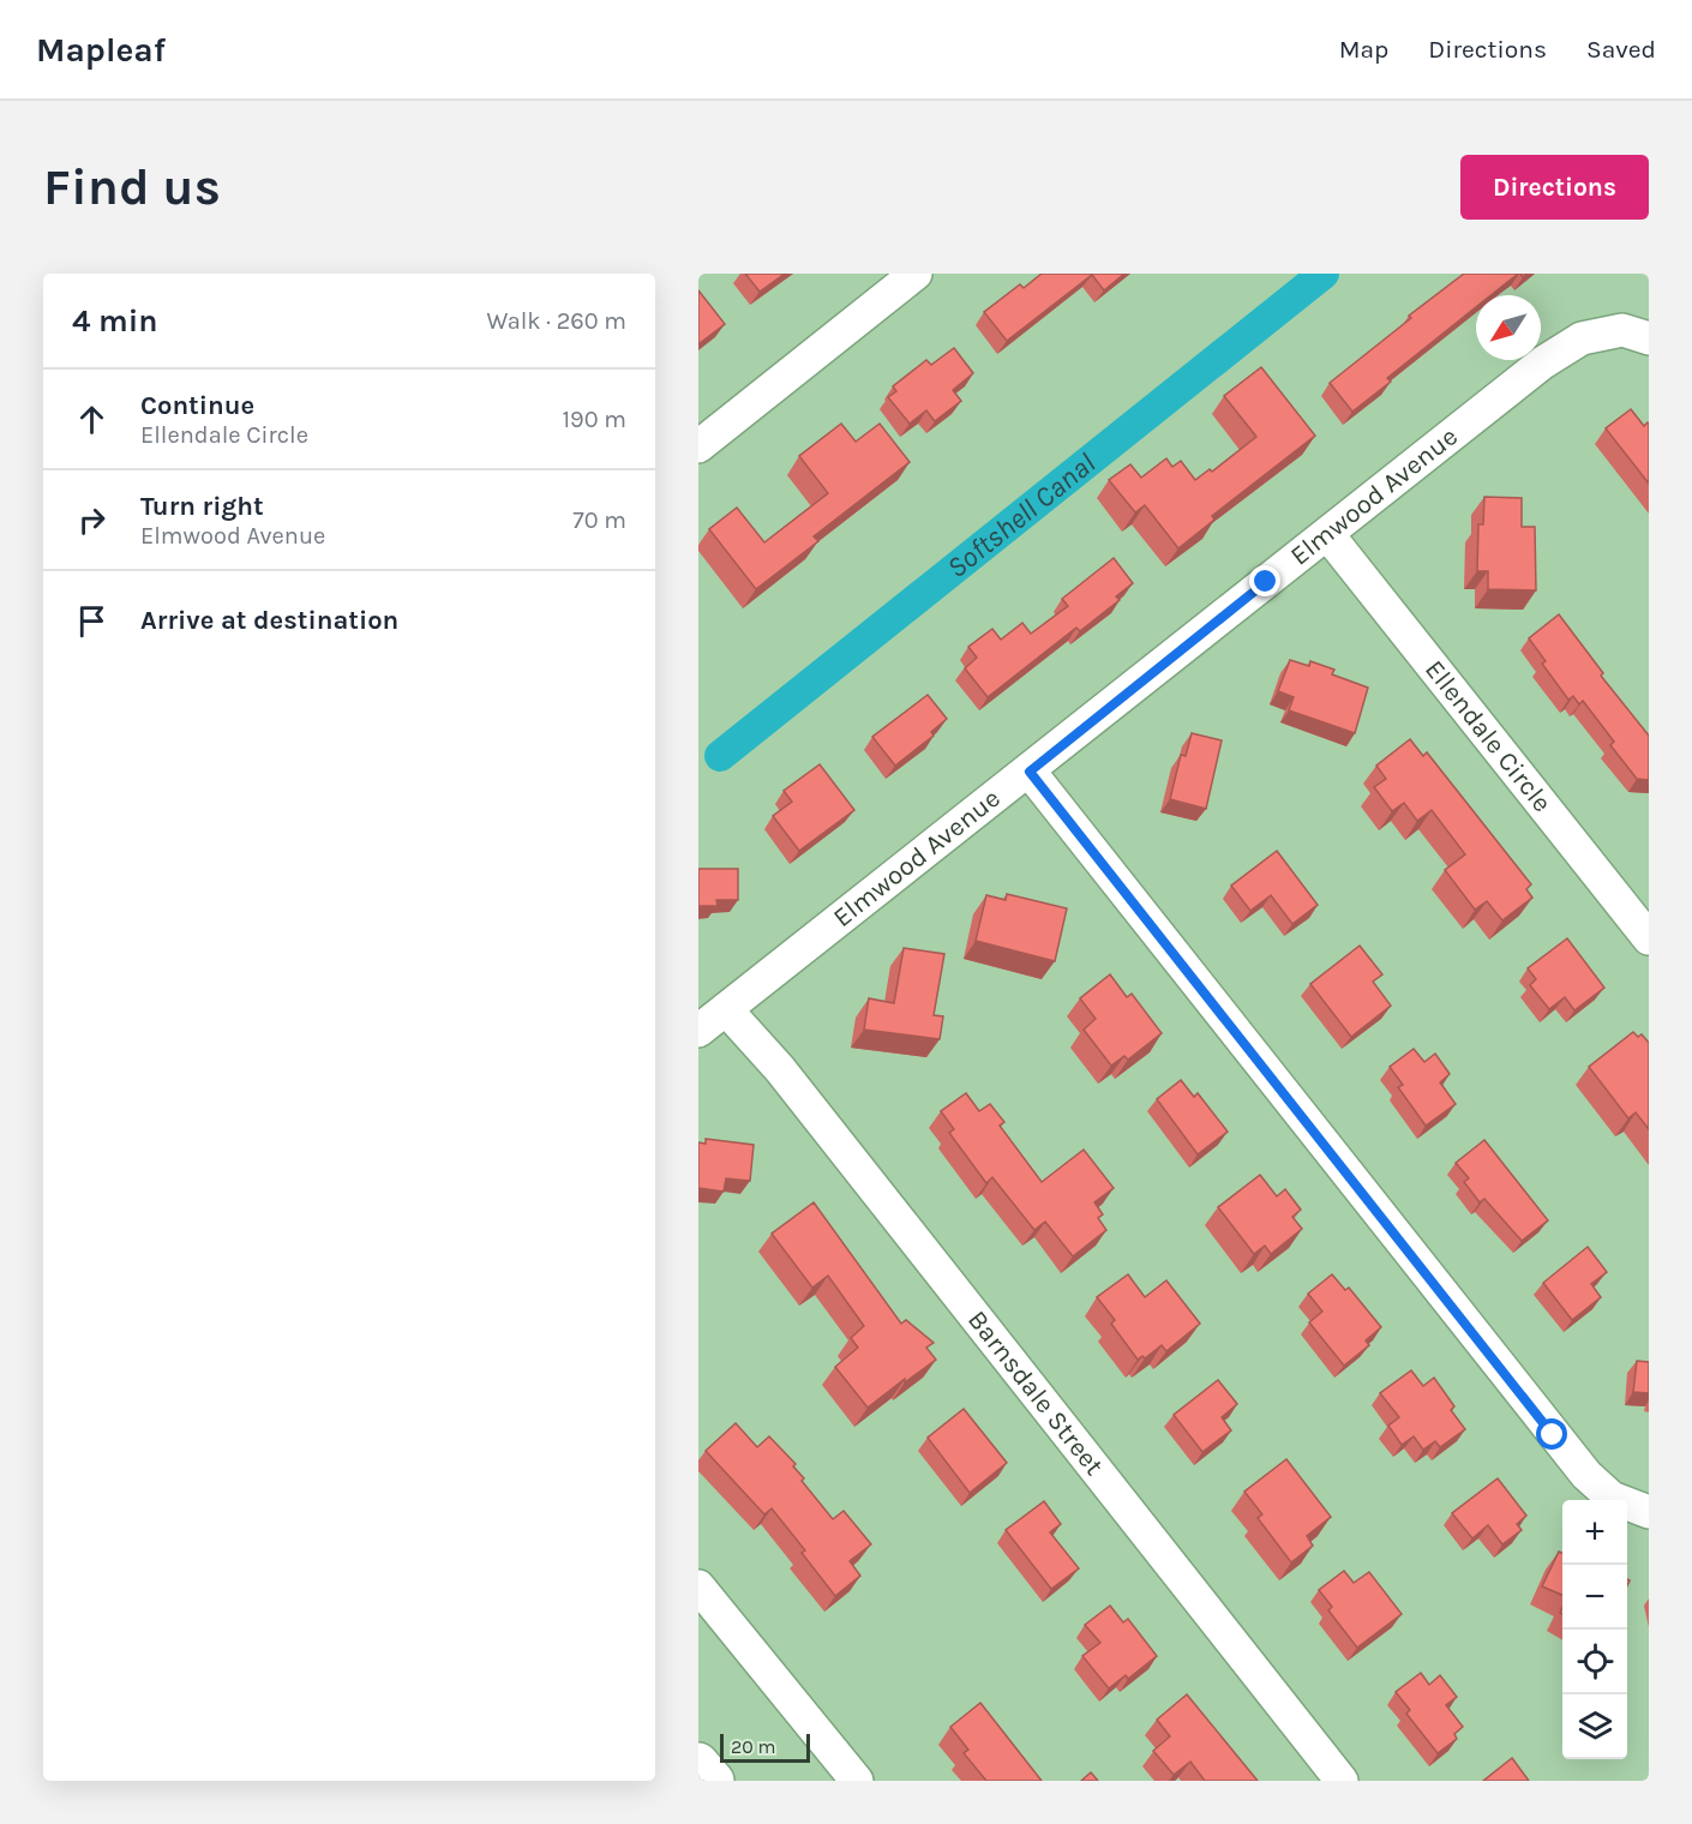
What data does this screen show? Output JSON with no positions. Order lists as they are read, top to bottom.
{
  "streets": {
    "street": ["Elmwood Avenue", "Ellendale Circle", "Barnsdale Street"]
  },
  "crossings": [
    ["Elmwood Avenue", "Ellendale Circle"],
    ["Elmwood Avenue", "Barnsdale Street"]
  ],
  "water": ["Softshell Canal"],
  "scale_bar": "20 m",
  "north": "bottom left",
  "page": {
    "header": "Mapleaf",
    "nav": ["Map", "Directions", "Saved"],
    "buttons": "Directions",
    "title": "Find us",
    "heading": ["4 min", "Walk · 260 m"],
    "list": [
      ["Continue", "Ellendale Circle", "190 m"],
      ["Turn right", "Elmwood Avenue", "70 m"],
      "Arrive at destination"
    ],
    "map_buttons": ["+", "−"],
    "scale": "20 m"
  }
}
